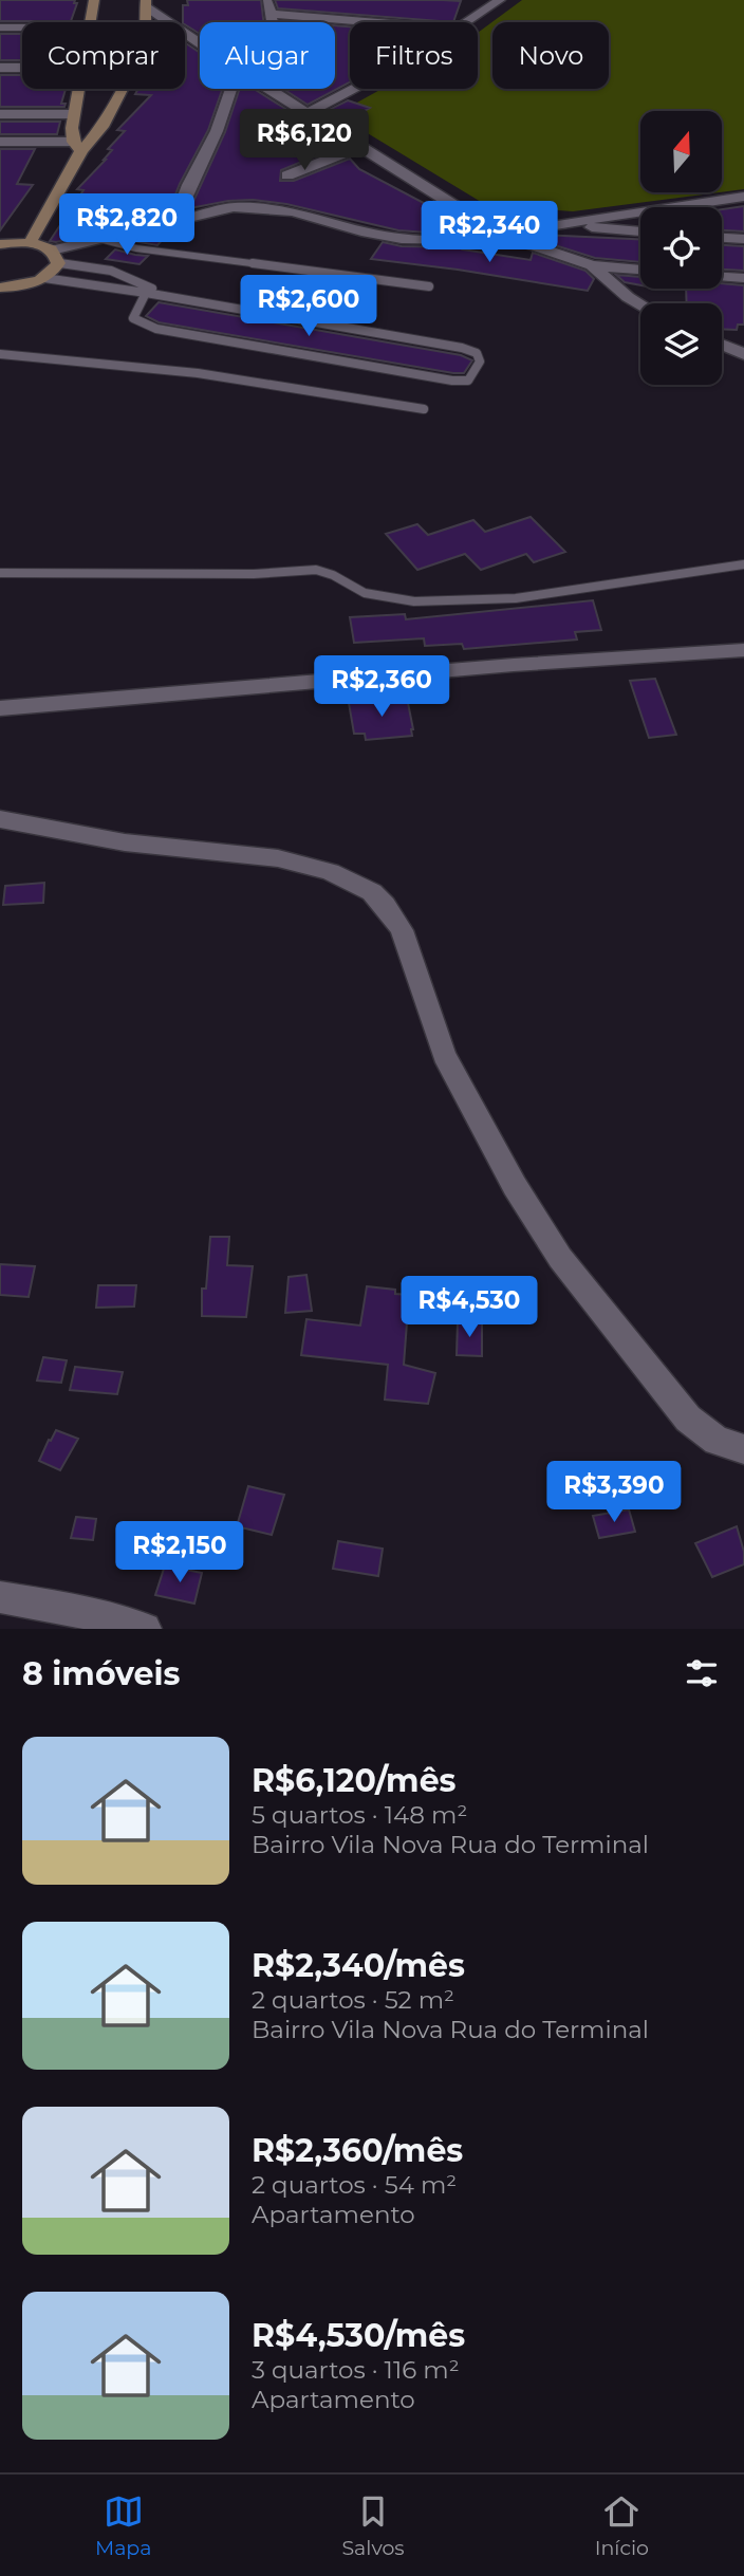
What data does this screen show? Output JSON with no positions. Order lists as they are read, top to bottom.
{
  "north": "top",
  "page": {
    "chip": [
      "Comprar",
      "Alugar",
      "Filtros",
      "Novo"
    ],
    "price": [
      "R$6,120",
      "R$2,820",
      "R$2,340",
      "R$2,600",
      "R$2,360",
      "R$4,530",
      "R$3,390",
      "R$2,150"
    ],
    "heading": "8 imóveis",
    "list": [
      {
        "name": "R$6,120/mês",
        "note": "5 quartos · 148 m² · Bairro Vila Nova Rua do Terminal"
      },
      {
        "name": "R$2,340/mês",
        "note": "2 quartos · 52 m² · Bairro Vila Nova Rua do Terminal"
      },
      {
        "name": "R$2,360/mês",
        "note": "2 quartos · 54 m² · Apartamento"
      },
      {
        "name": "R$4,530/mês",
        "note": "3 quartos · 116 m² · Apartamento"
      }
    ],
    "tabs": ["Mapa", "Salvos", "Início"]
  }
}
